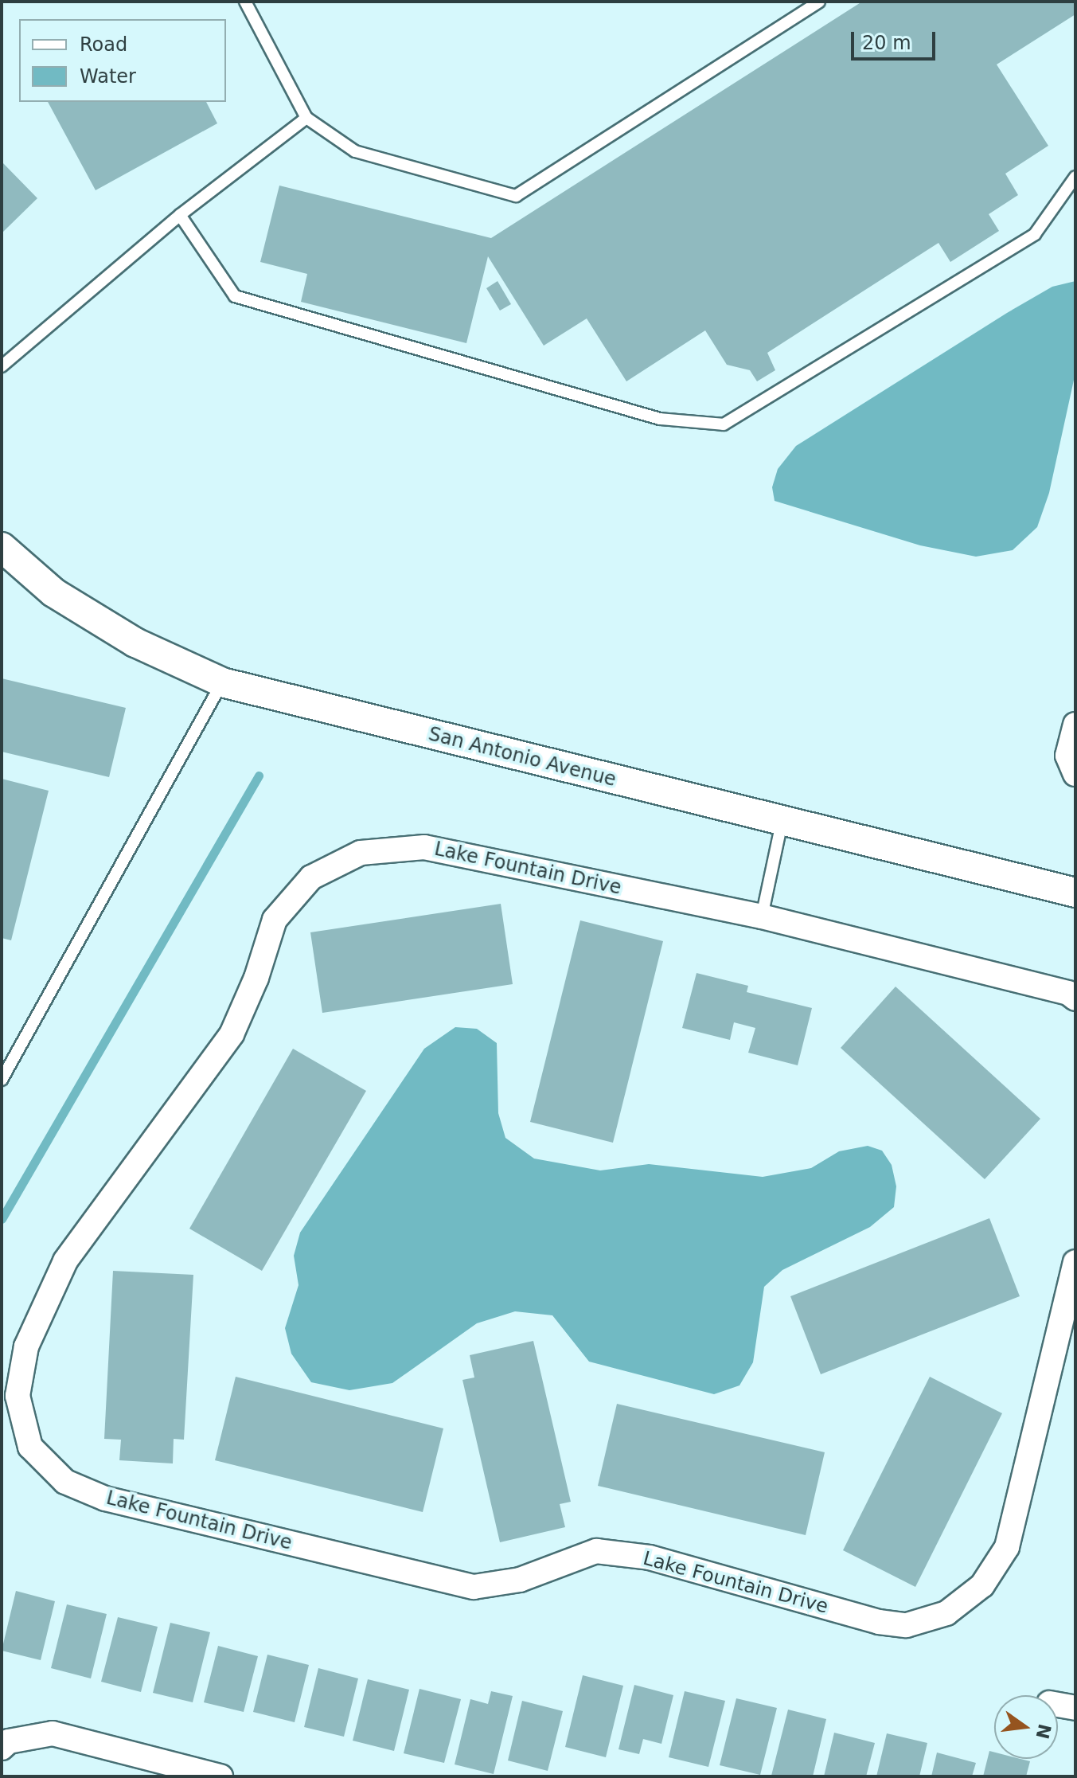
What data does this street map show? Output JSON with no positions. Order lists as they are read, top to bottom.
{
  "streets": {
    "street": ["San Antonio Avenue", "Lake Fountain Drive"]
  },
  "legend": ["Road", "Water"],
  "scale_bar": "20 m",
  "north": "right"
}
